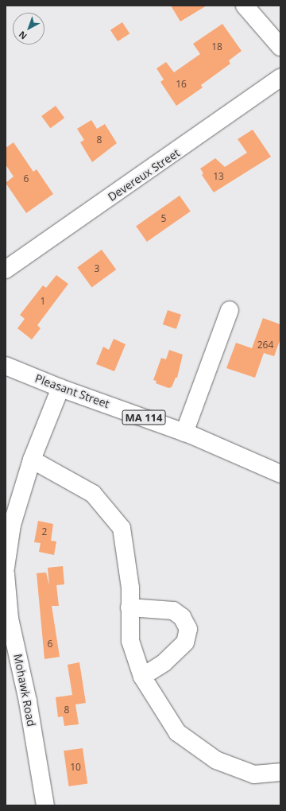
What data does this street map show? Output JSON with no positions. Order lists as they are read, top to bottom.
{
  "streets": {
    "street": [
      "Devereux Street",
      "Pleasant Street",
      "MA 114",
      "Mohawk Road"
    ]
  },
  "house_numbers": [
    "18",
    "16",
    "8",
    "13",
    "6",
    "5",
    "3",
    "1",
    "264",
    "2",
    "6",
    "8",
    "10"
  ],
  "north": "bottom left"
}
